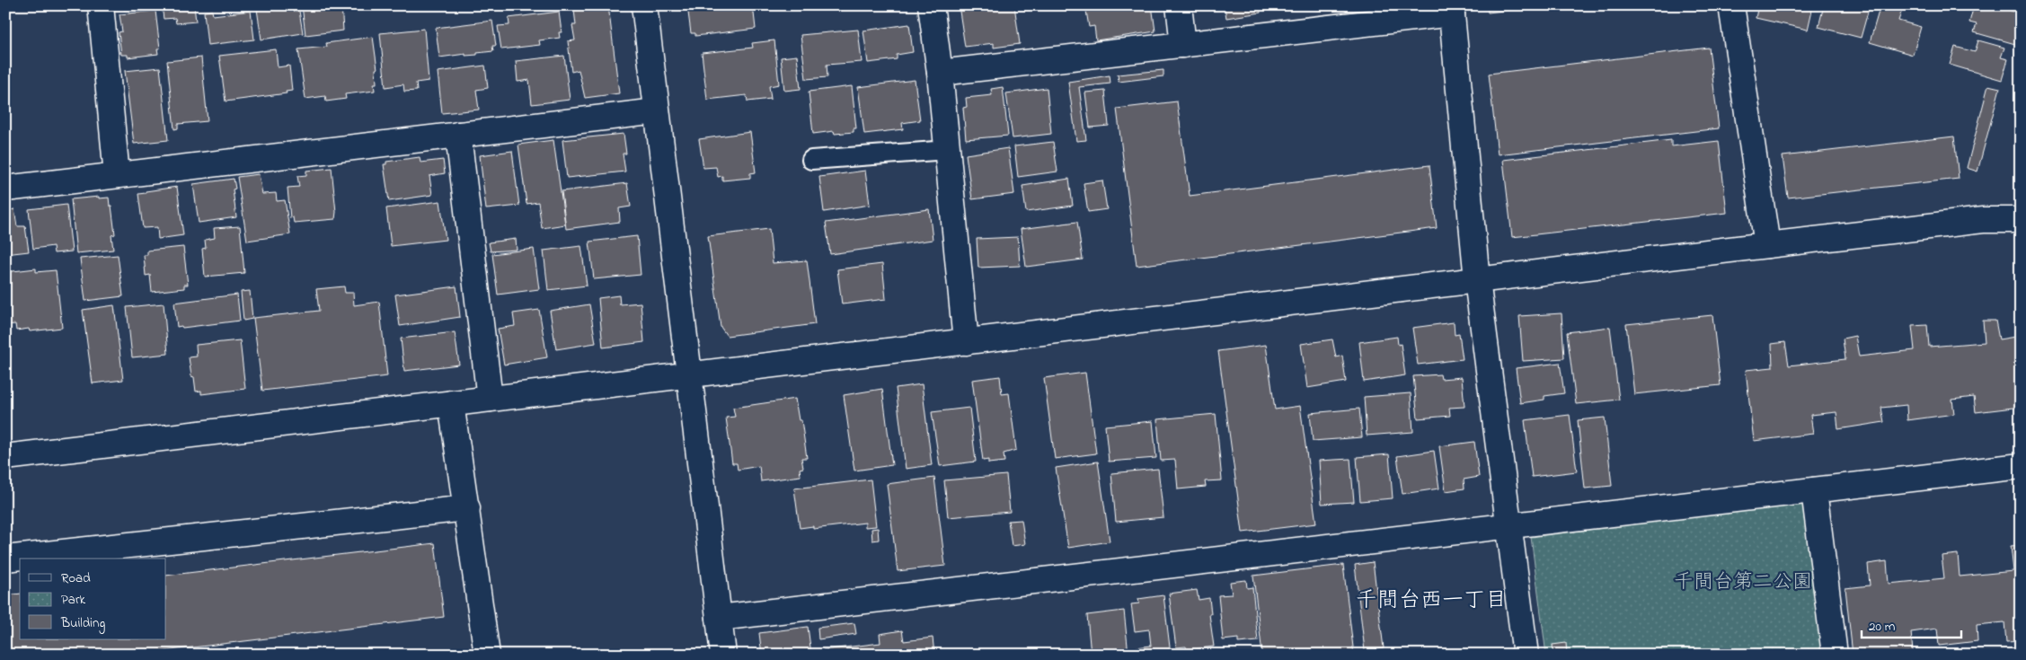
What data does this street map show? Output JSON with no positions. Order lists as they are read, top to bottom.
{
  "districts": ["千間台西一丁目"],
  "parks": ["千間台第二公園"],
  "legend": ["Road", "Park", "Building"],
  "scale_bar": "20 m"
}
